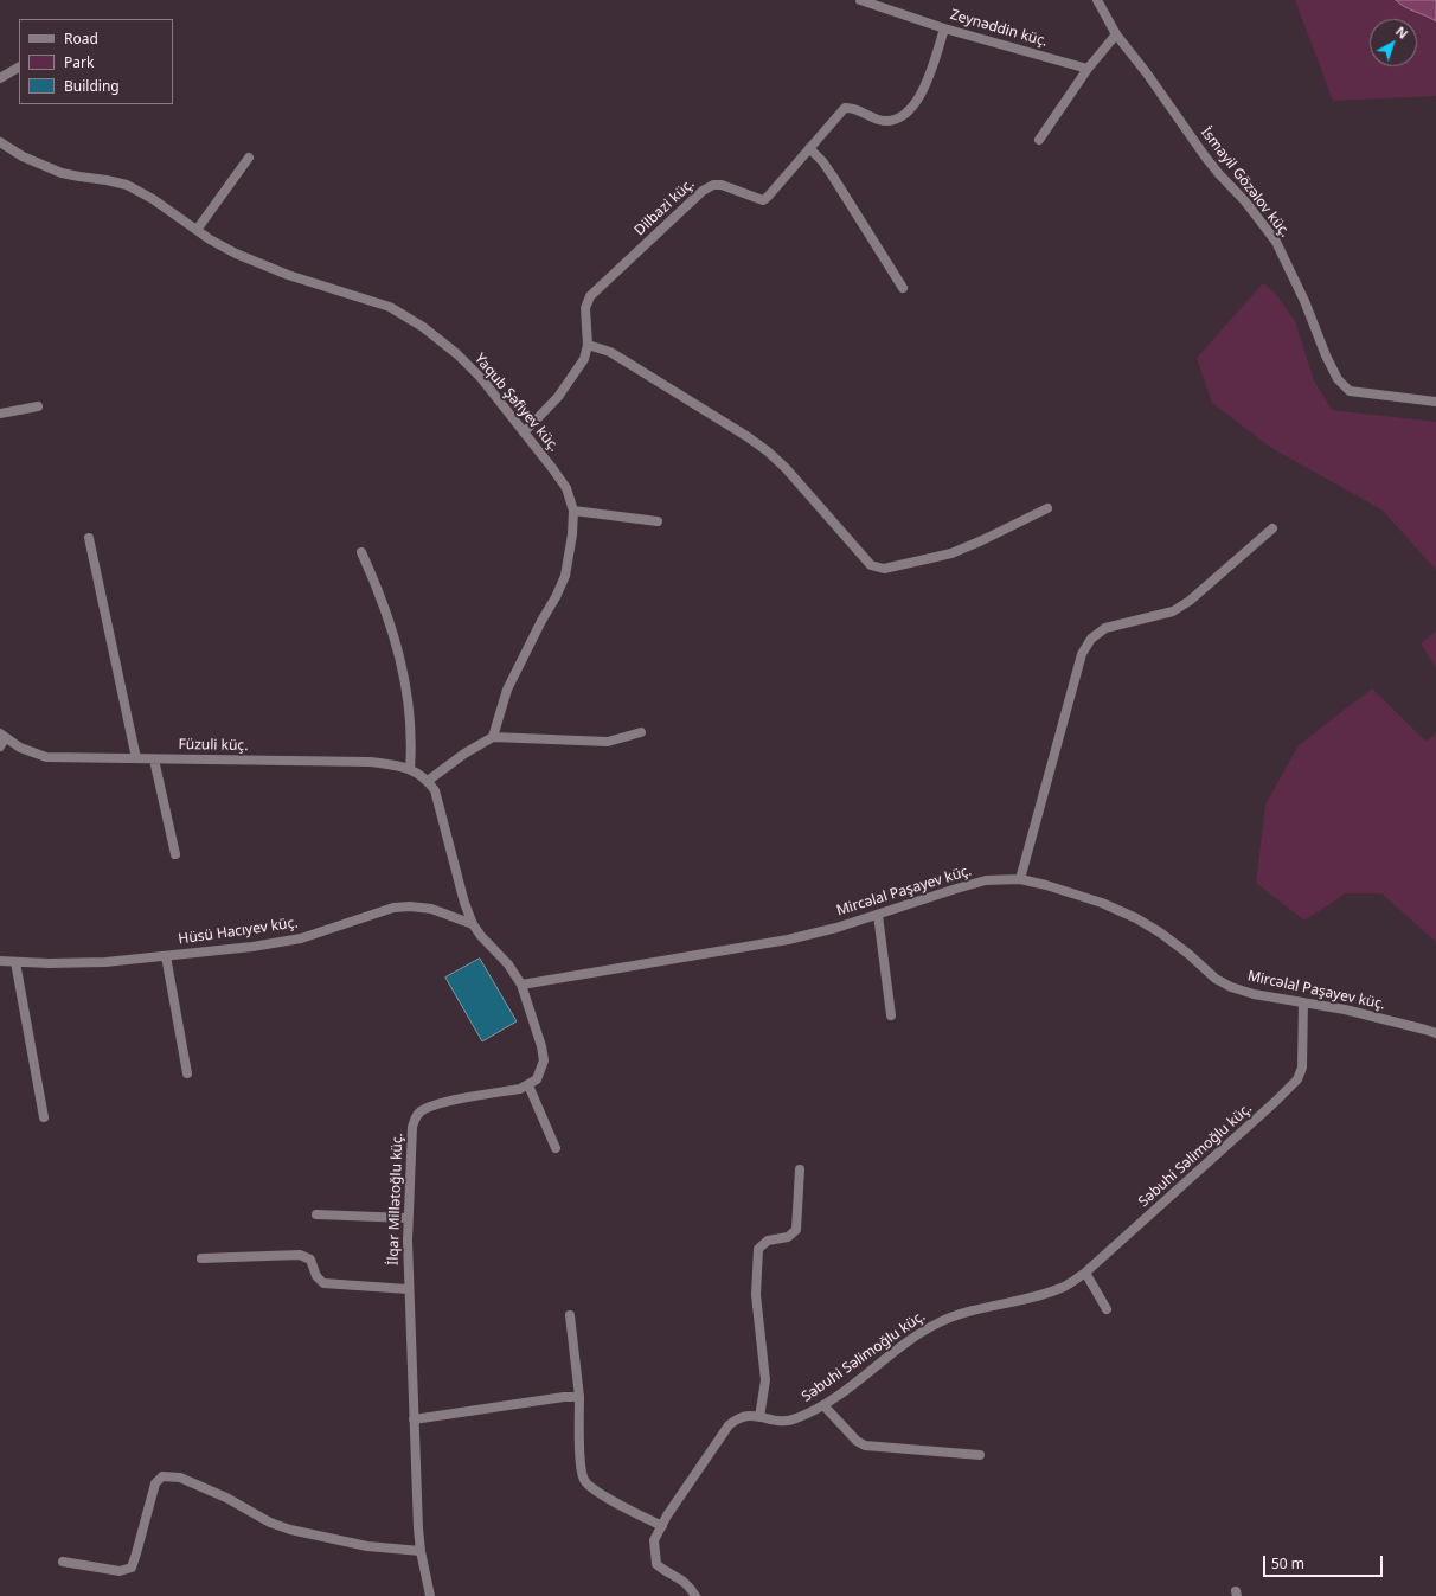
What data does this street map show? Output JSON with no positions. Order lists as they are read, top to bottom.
{
  "streets": {
    "street": [
      "Zeynəddin küç.",
      "İsmayil Gözəlov küç.",
      "Dilbazi küç.",
      "Yaqub Şəfiyev küç.",
      "Füzuli küç.",
      "Mircəlal Paşayev küç.",
      "Hüsü Hacıyev küç.",
      "Səbuhi Səlimoğlu küç.",
      "İlqar Millətoğlu küç."
    ]
  },
  "crossings": [
    ["Zeynəddin küç.", "Dilbazi küç."],
    ["Dilbazi küç.", "Yaqub Şəfiyev küç."],
    ["Mircəlal Paşayev küç.", "Səbuhi Səlimoğlu küç."]
  ],
  "legend": ["Road", "Park", "Building"],
  "scale_bar": "50 m",
  "north": "top right"
}
